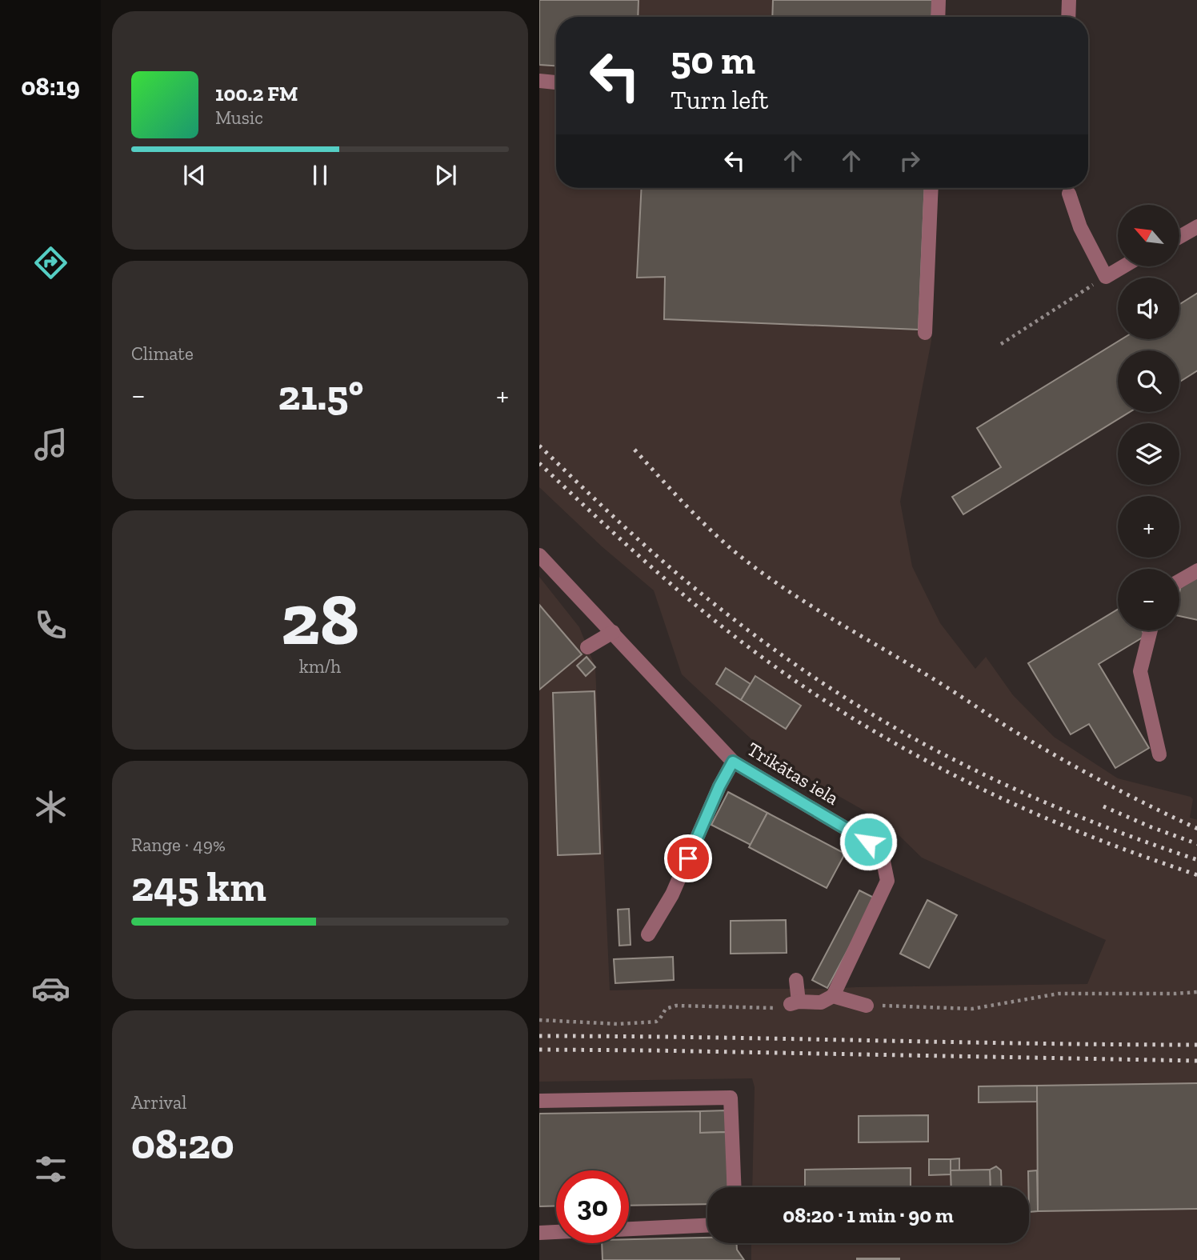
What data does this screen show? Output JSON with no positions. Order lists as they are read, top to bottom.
{
  "streets": {
    "street": ["Trikātas iela"]
  },
  "north": "top left",
  "page": {
    "tabs": "08:19",
    "turn": ["50 m", "Turn left"],
    "song": ["100.2 FM", "Music"],
    "map_buttons": ["+", "−"],
    "tile": [
      "Climate",
      ["28", "km/h"],
      ["Range · 49%", "245 km"],
      ["Arrival", "08:20"]
    ],
    "heat": ["−", "21.5°", "+"],
    "limit": "30",
    "trip": "08:20 · 1 min · 90 m"
  }
}
